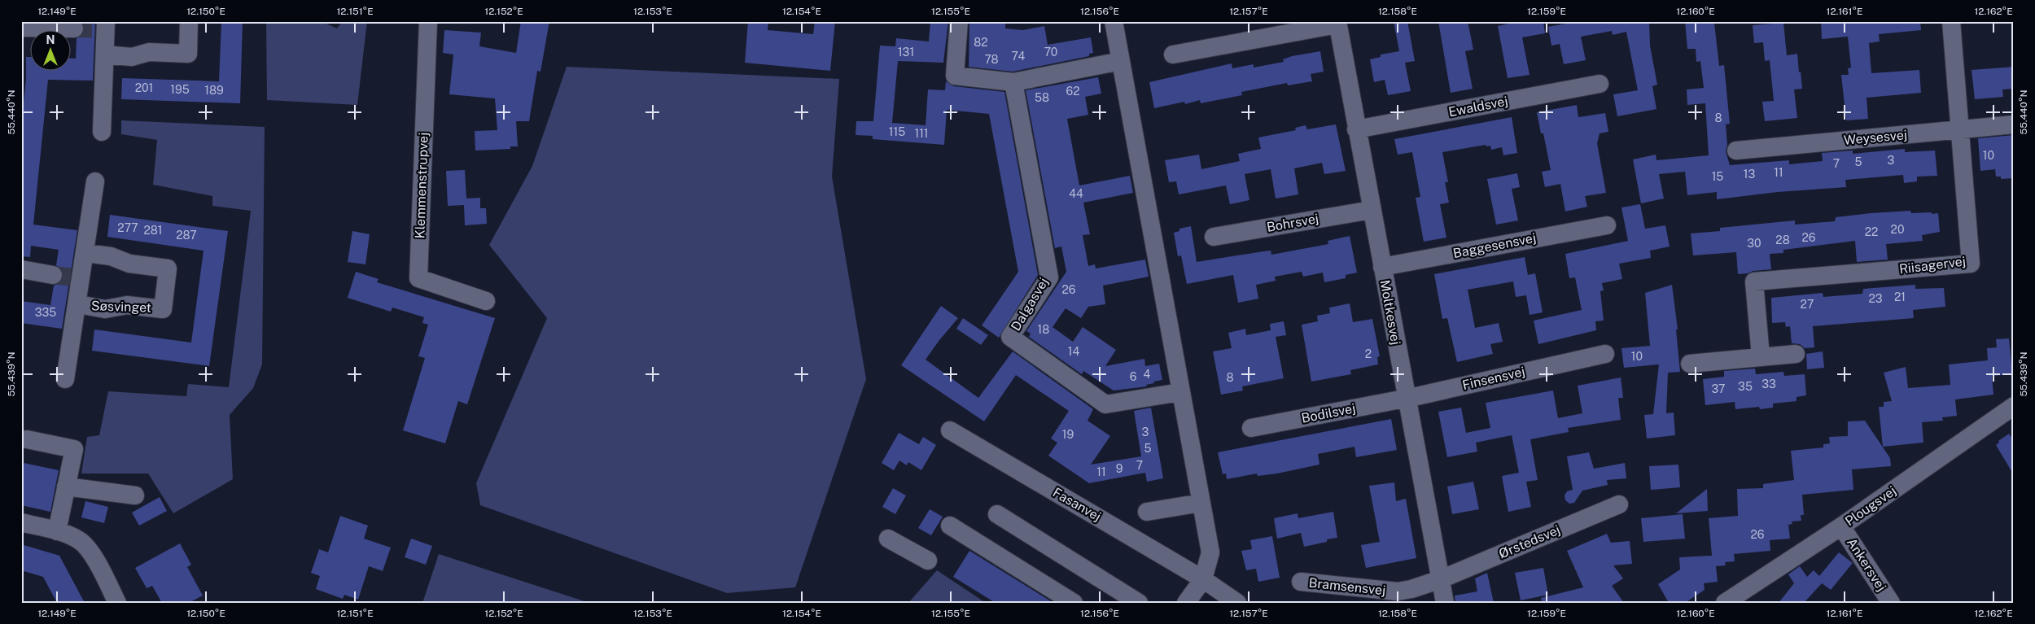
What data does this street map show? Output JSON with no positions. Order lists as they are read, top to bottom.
{
  "streets": {
    "street": [
      "Ewaldsvej",
      "Weysesvej",
      "Klemmenstrupvej",
      "Bohrsvej",
      "Baggesensvej",
      "Riisagervej",
      "Dalgasvej",
      "Søsvinget",
      "Moltkesvej",
      "Finsensvej",
      "Bodilsvej",
      "Fasanvej",
      "Plougsvej",
      "Ørstedsvej",
      "Ankersvej",
      "Bramsensvej"
    ]
  },
  "crossings": [
    ["Ewaldsvej", "Moltkesvej"],
    ["Weysesvej", "Riisagervej"],
    ["Bohrsvej", "Moltkesvej"],
    ["Baggesensvej", "Moltkesvej"],
    ["Moltkesvej", "Finsensvej"],
    ["Moltkesvej", "Bodilsvej"],
    ["Moltkesvej", "Ørstedsvej"],
    ["Moltkesvej", "Bramsensvej"],
    ["Finsensvej", "Bodilsvej"],
    ["Plougsvej", "Ankersvej"],
    ["Ørstedsvej", "Bramsensvej"]
  ],
  "house_numbers": [
    "82",
    "131",
    "70",
    "74",
    "78",
    "201",
    "195",
    "189",
    "62",
    "58",
    "8",
    "115",
    "111",
    "10",
    "3",
    "5",
    "7",
    "11",
    "13",
    "15",
    "44",
    "277",
    "20",
    "281",
    "22",
    "287",
    "26",
    "28",
    "30",
    "26",
    "21",
    "23",
    "27",
    "335",
    "18",
    "14",
    "2",
    "10",
    "4",
    "6",
    "8",
    "33",
    "35",
    "37",
    "3",
    "19",
    "5",
    "7",
    "9",
    "11",
    "26"
  ],
  "north": "top",
  "coordinates": [
    "12.149°E",
    "12.150°E",
    "12.151°E",
    "12.152°E",
    "12.153°E",
    "12.154°E",
    "12.155°E",
    "12.156°E",
    "12.157°E",
    "12.158°E",
    "12.159°E",
    "12.160°E",
    "12.161°E",
    "12.162°E",
    "55.440°N",
    "55.439°N"
  ]
}
